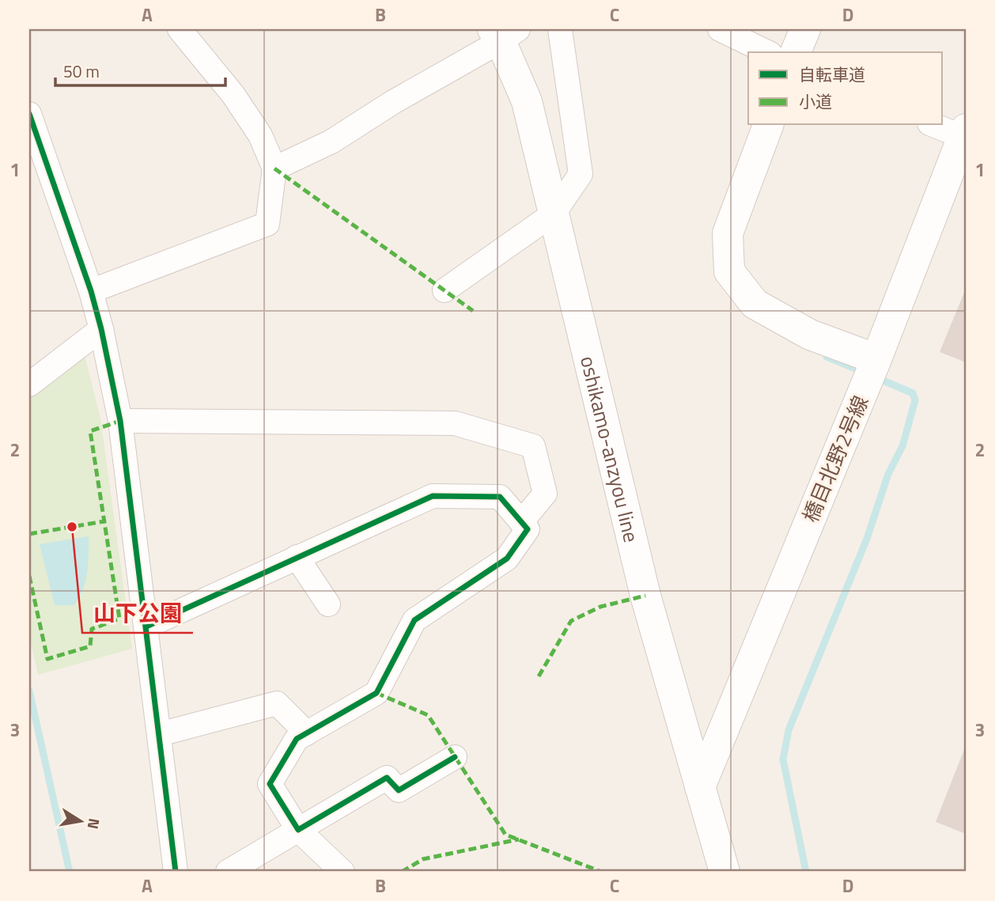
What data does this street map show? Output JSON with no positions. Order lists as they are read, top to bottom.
{
  "streets": {
    "street": ["oshikamo-anzyou line", "橋目北野2号線"]
  },
  "crossings": [
    ["oshikamo-anzyou line", "橋目北野2号線"]
  ],
  "places": ["山下公園"],
  "legend": ["自転車道", "小道"],
  "scale_bar": "50 m",
  "north": "right",
  "grid": {
    "columns": [
      "A",
      "B",
      "C",
      "D"
    ],
    "rows": ["1", "2", "3"]
  }
}
